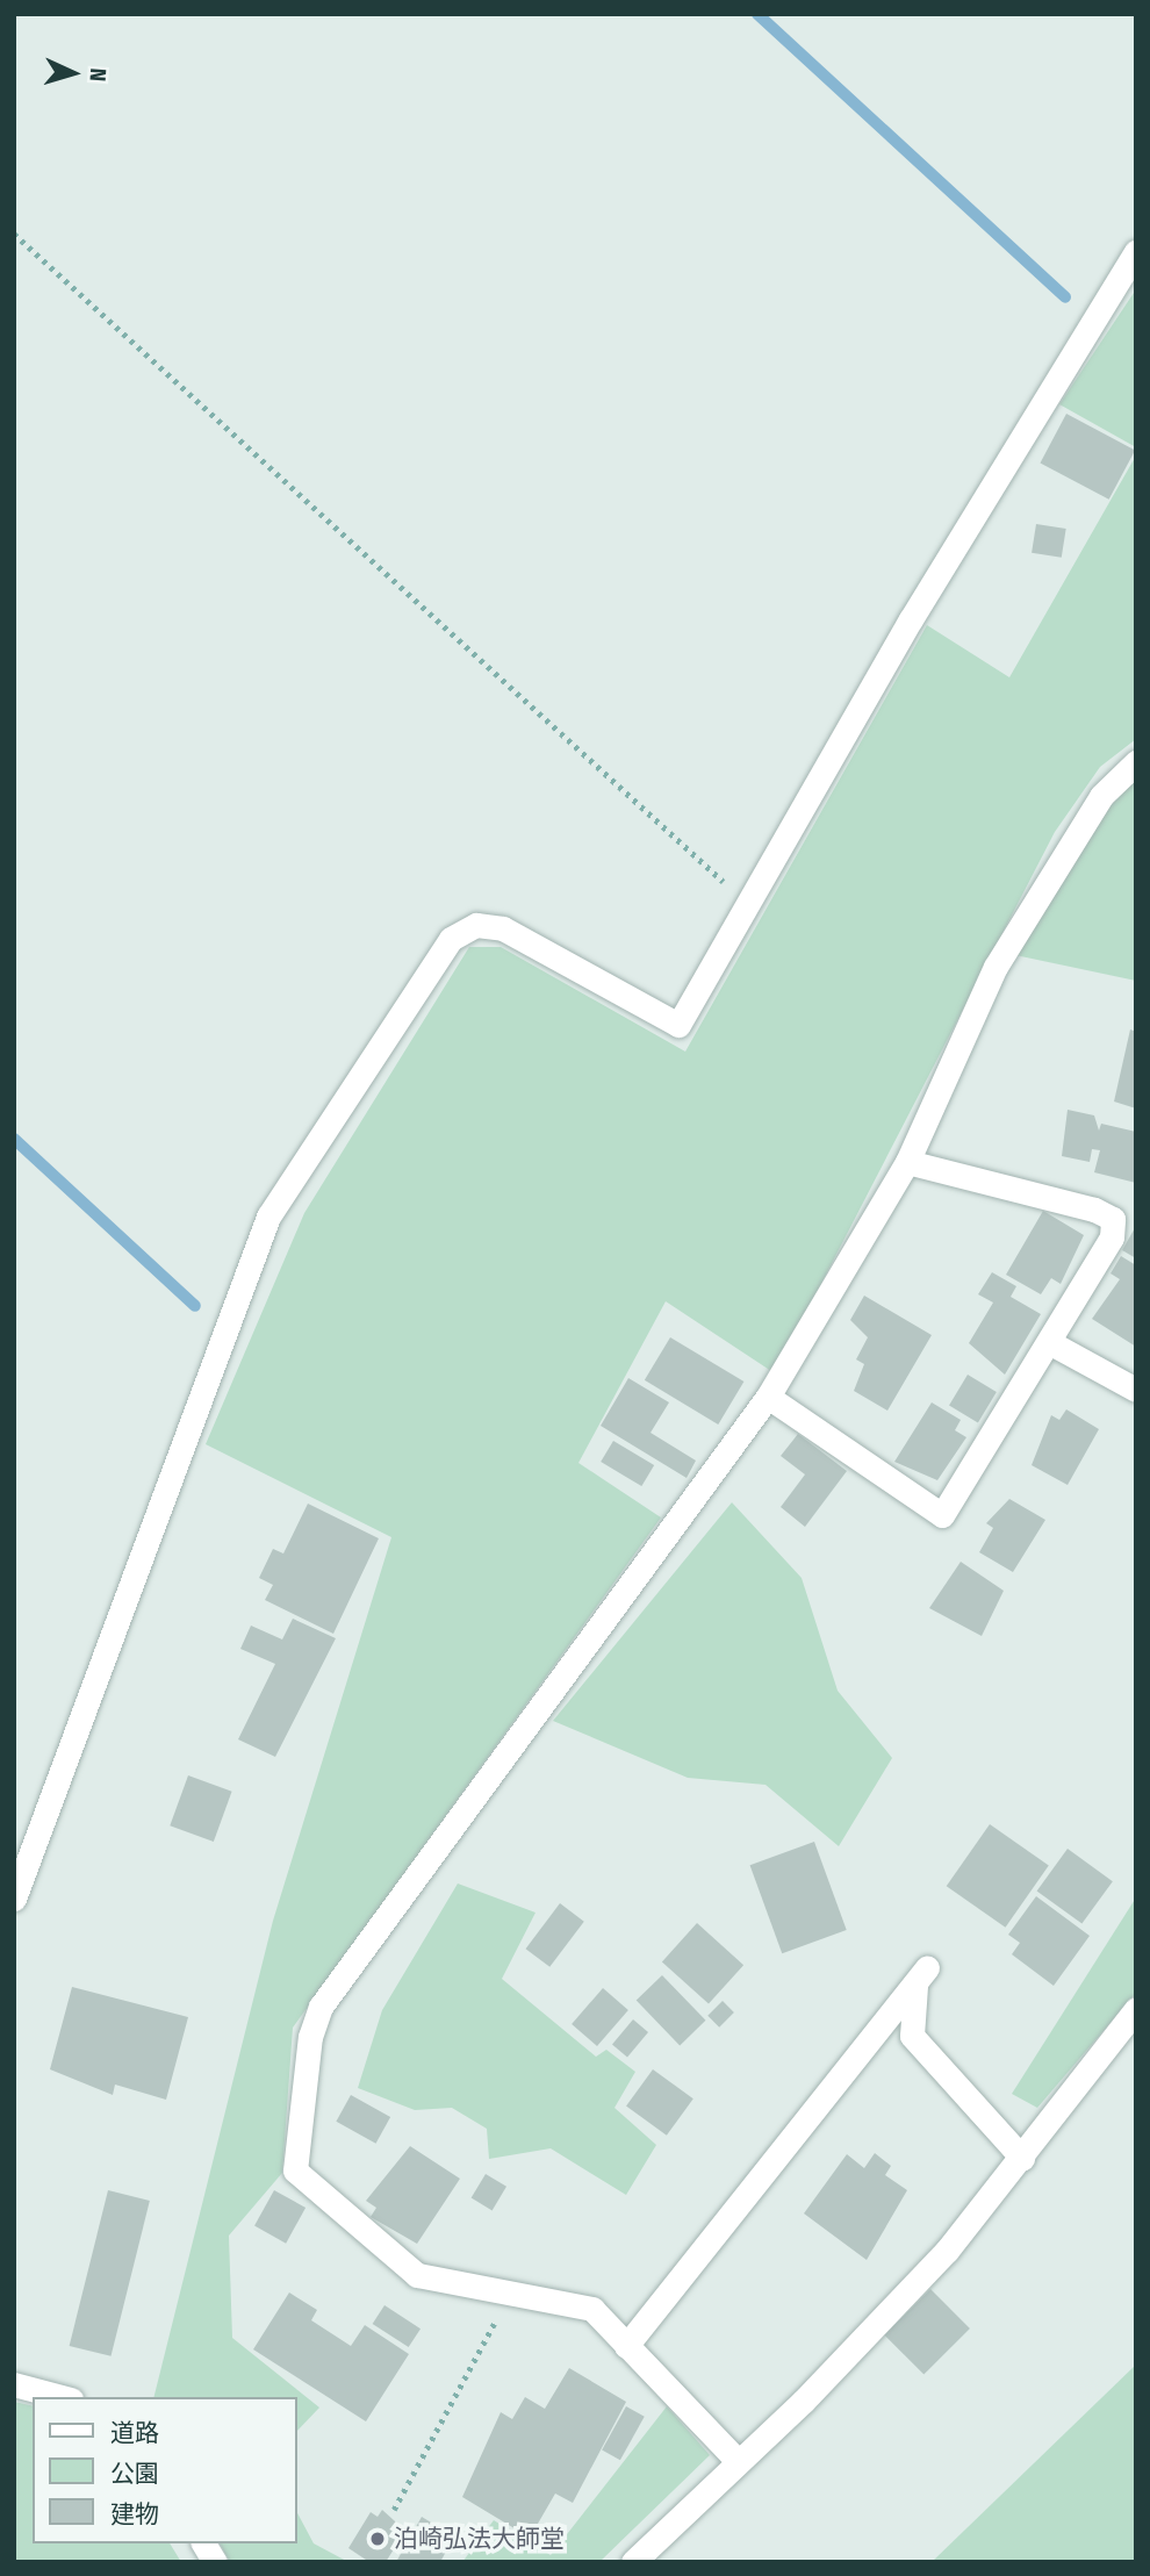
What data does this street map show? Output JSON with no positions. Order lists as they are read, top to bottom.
{
  "places": ["泊崎弘法大師堂"],
  "legend": ["道路", "公園", "建物"],
  "north": "right"
}
